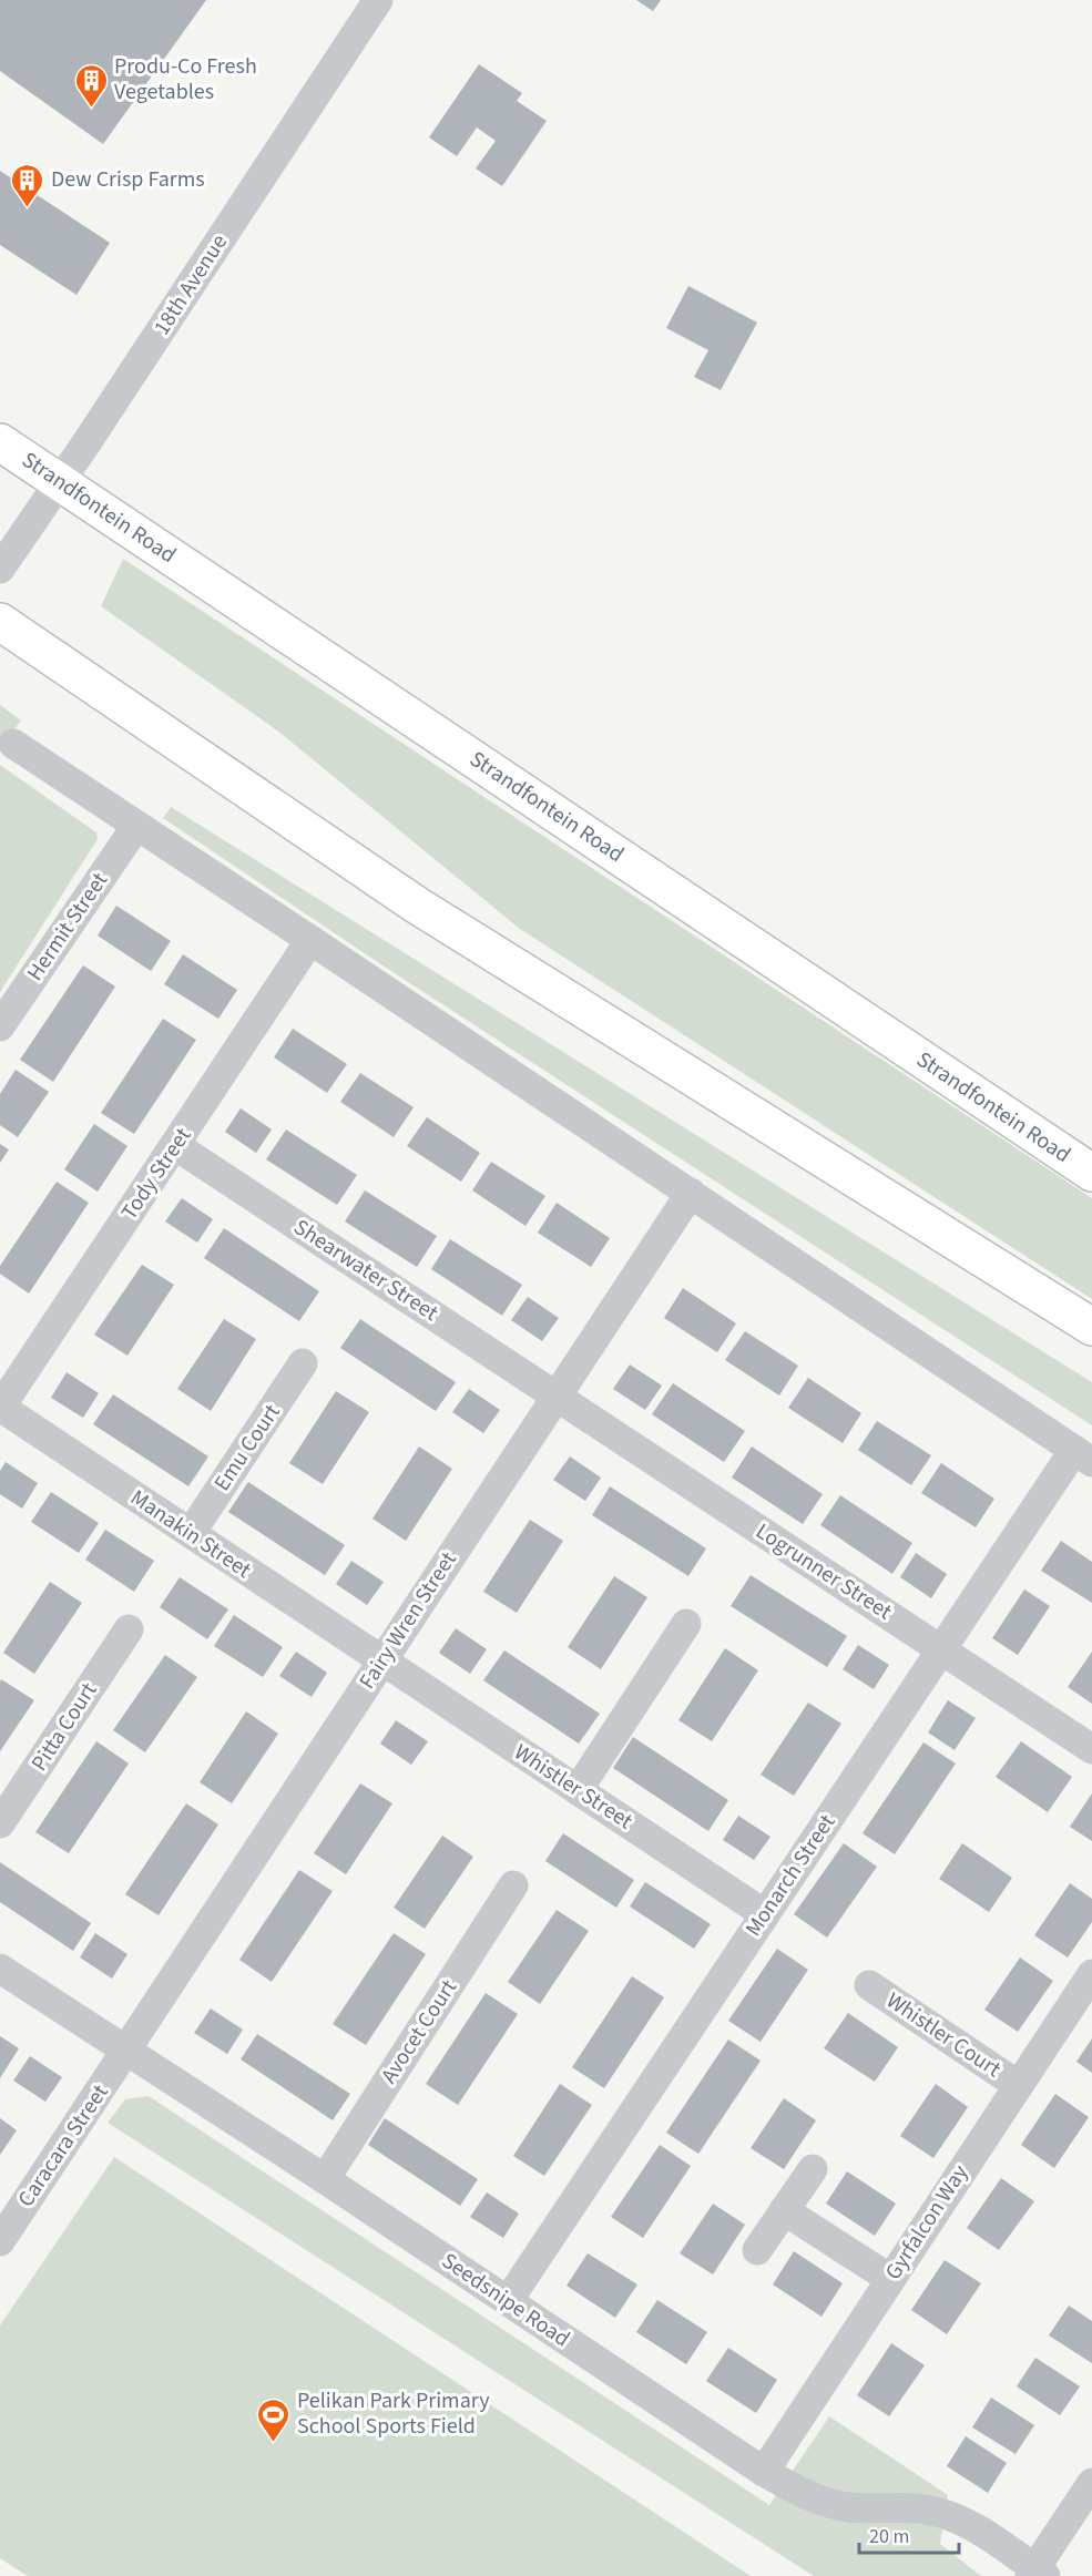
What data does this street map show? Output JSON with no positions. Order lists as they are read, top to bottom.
{
  "streets": {
    "main road": ["Strandfontein Road"],
    "street": [
      "18th Avenue",
      "Hermit Street",
      "Tody Street",
      "Shearwater Street",
      "Emu Court",
      "Manakin Street",
      "Logrunner Street",
      "Fairy Wren Street",
      "Pitta Court",
      "Whistler Street",
      "Monarch Street",
      "Avocet Court",
      "Whistler Court",
      "Caracara Street",
      "Gyrfalcon Way",
      "Seedsnipe Road"
    ]
  },
  "crossings": [
    ["18th Avenue", "Strandfontein Road"],
    ["Tody Street", "Shearwater Street"],
    ["Tody Street", "Manakin Street"],
    ["Shearwater Street", "Logrunner Street"],
    ["Shearwater Street", "Fairy Wren Street"],
    ["Emu Court", "Manakin Street"],
    ["Manakin Street", "Fairy Wren Street"],
    ["Manakin Street", "Whistler Street"],
    ["Logrunner Street", "Fairy Wren Street"],
    ["Logrunner Street", "Monarch Street"],
    ["Fairy Wren Street", "Whistler Street"],
    ["Fairy Wren Street", "Caracara Street"],
    ["Fairy Wren Street", "Seedsnipe Road"],
    ["Whistler Street", "Monarch Street"],
    ["Monarch Street", "Seedsnipe Road"],
    ["Avocet Court", "Seedsnipe Road"],
    ["Whistler Court", "Gyrfalcon Way"],
    ["Caracara Street", "Seedsnipe Road"],
    ["Gyrfalcon Way", "Seedsnipe Road"]
  ],
  "places": {
    "building": ["Produ-Co Fresh Vegetables", "Dew Crisp Farms"],
    "sports": ["Pelikan Park Primary School Sports Field"]
  },
  "scale_bar": "20 m"
}
